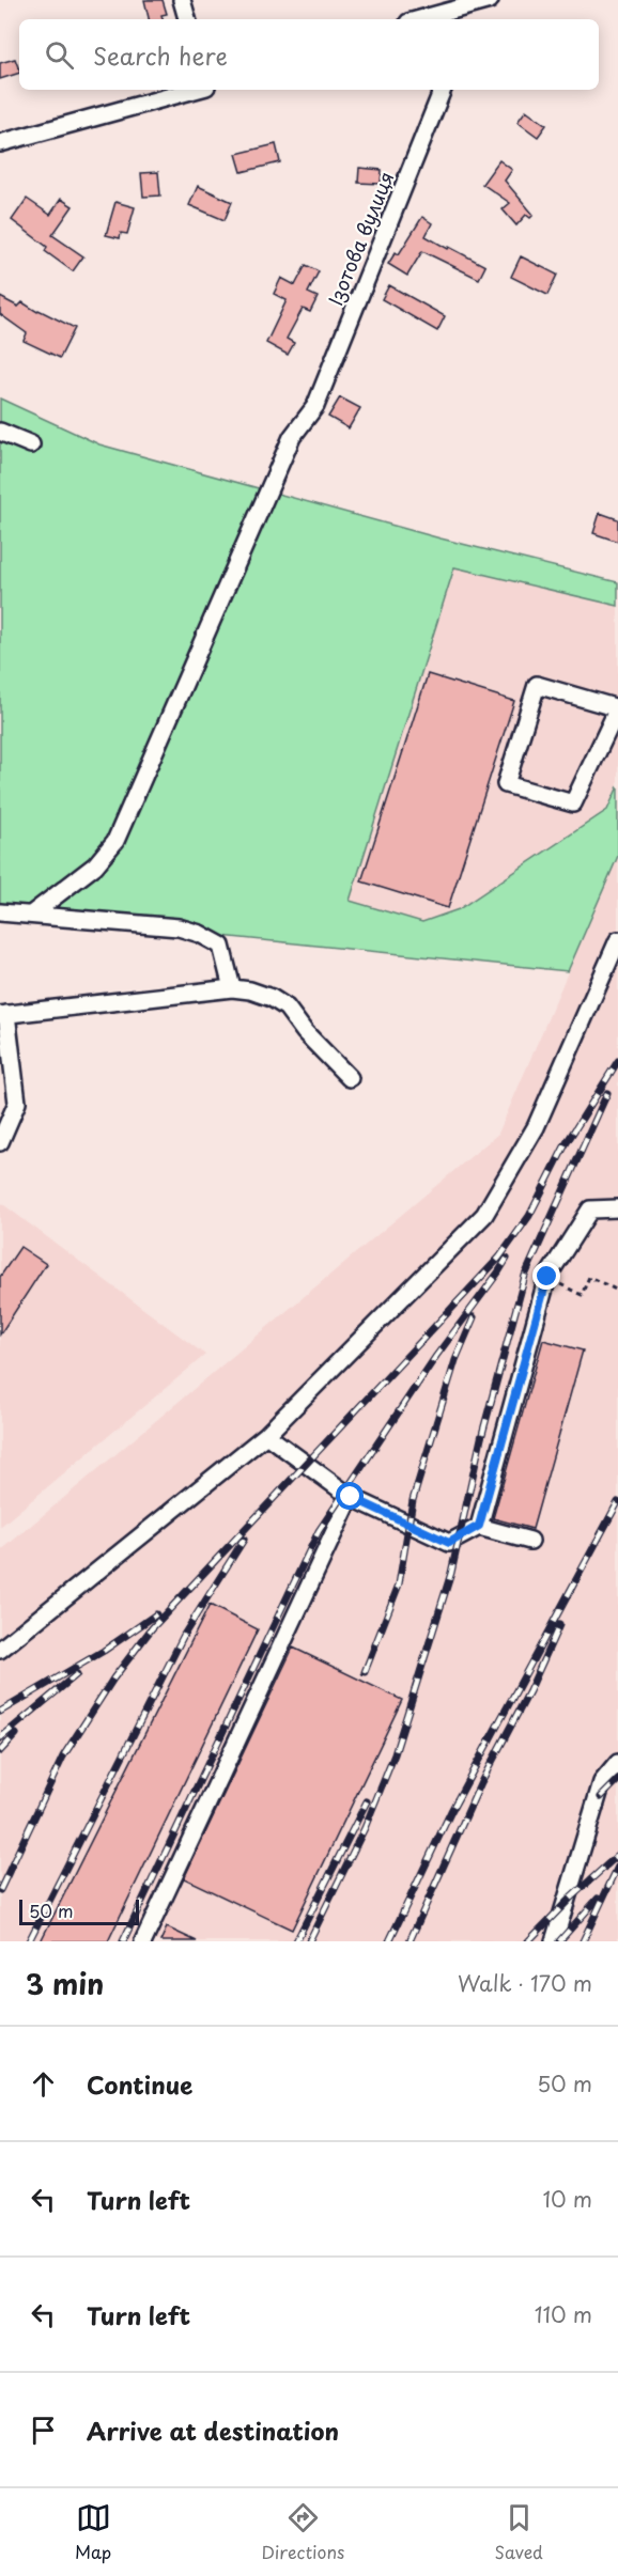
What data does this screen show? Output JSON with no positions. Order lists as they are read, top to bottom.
{
  "streets": {
    "street": ["Ізотова вулиця"]
  },
  "scale_bar": "50 m",
  "page": {
    "search": "Search here",
    "scale": "50 m",
    "heading": ["3 min", "Walk · 170 m"],
    "list": [
      ["Continue", "50 m"],
      ["Turn left", "10 m"],
      ["Turn left", "110 m"],
      "Arrive at destination"
    ],
    "nav": ["Map", "Directions", "Saved"]
  }
}
